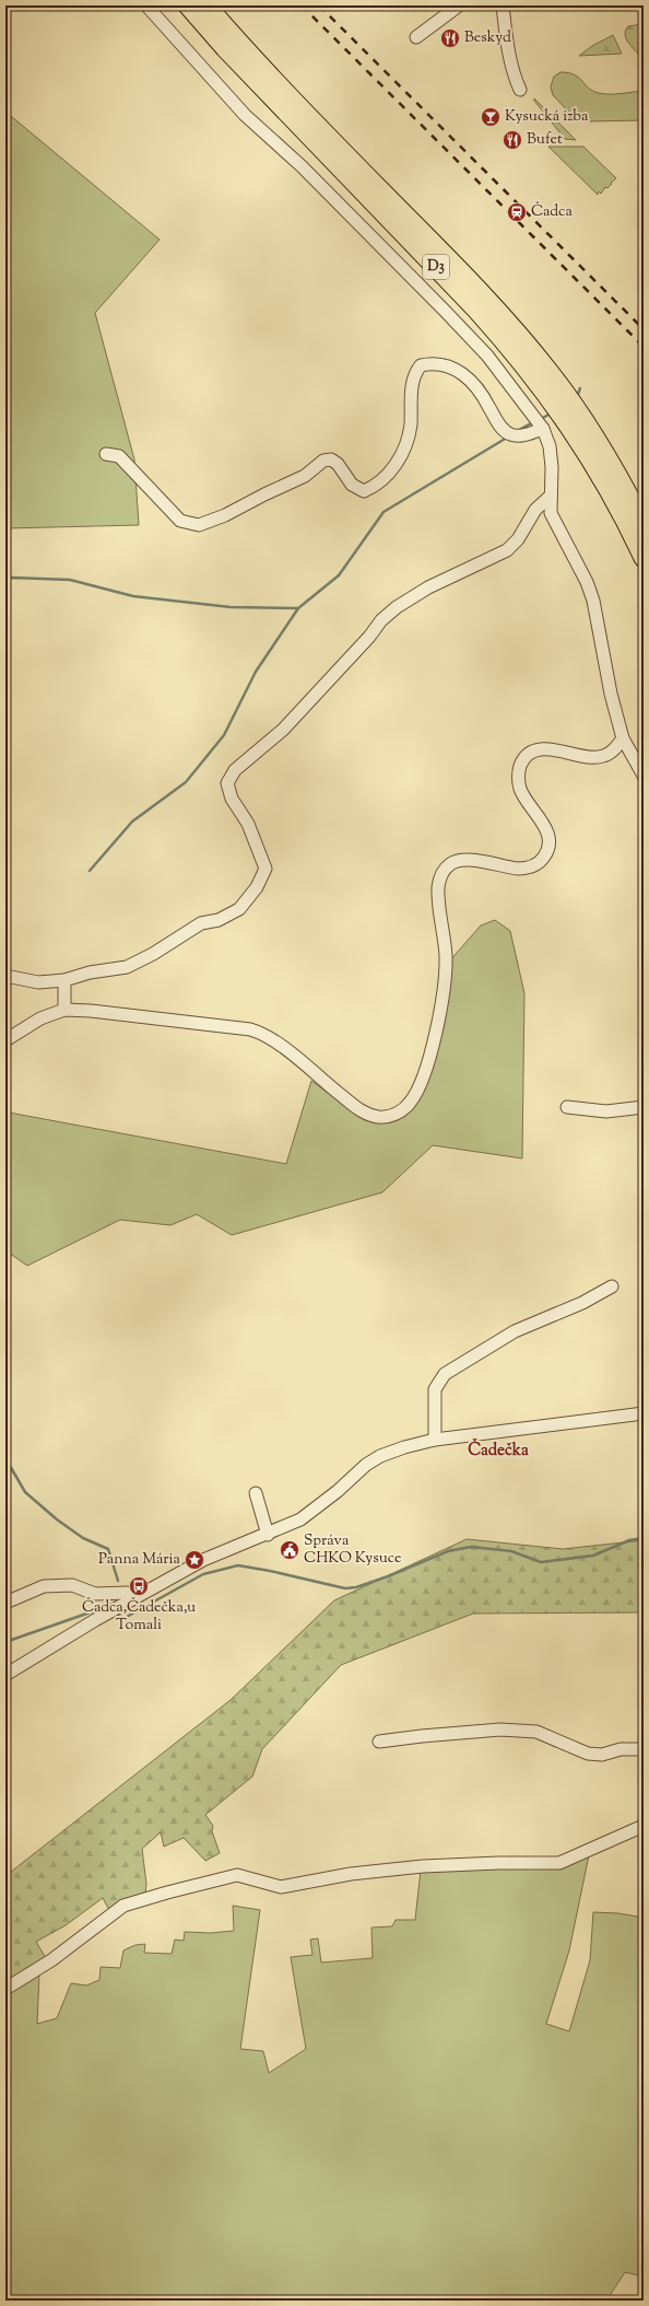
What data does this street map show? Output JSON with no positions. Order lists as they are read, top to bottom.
{
  "streets": {
    "highway": ["D3"]
  },
  "districts": ["Čadečka"],
  "places": {
    "restaurant": ["Beskyd", "Bufet"],
    "bar": ["Kysucká izba"],
    "station": ["Čadca"],
    "public building": ["Správa CHKO Kysuce"],
    "place": ["Panna Mária"],
    "bus stop": ["Čadca,Čadečka,u Tomali"]
  }
}
